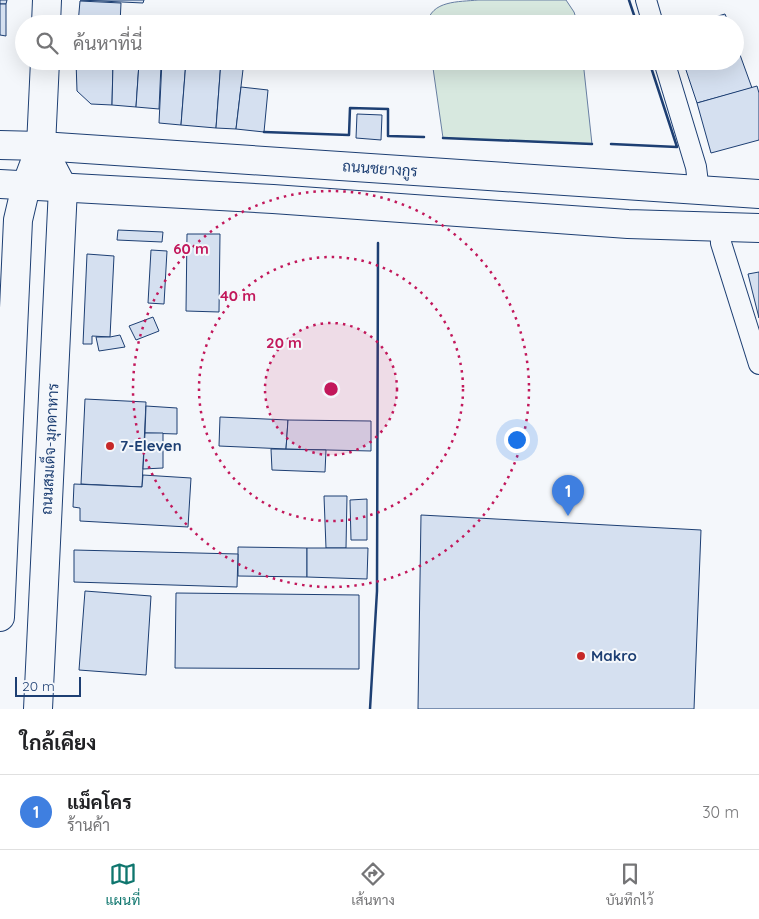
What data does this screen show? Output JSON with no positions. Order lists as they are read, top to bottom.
{
  "streets": {
    "main road": ["ถนนชยางกูร", "ถนนสมเด็จ-มุกดาหาร"]
  },
  "places": ["7-Eleven", "Makro"],
  "scale_bar": "20 m",
  "page": {
    "search": "ค้นหาที่นี่",
    "pins": "1",
    "scale": "20 m",
    "heading": "ใกล้เคียง",
    "list": [
      {
        "mark": "1",
        "name": "แม็คโคร",
        "note": "ร้านค้า",
        "value": "30 m"
      }
    ],
    "nav": ["แผนที่", "เส้นทาง", "บันทึกไว้"]
  },
  "rings": ["60 m", "40 m", "20 m"]
}
